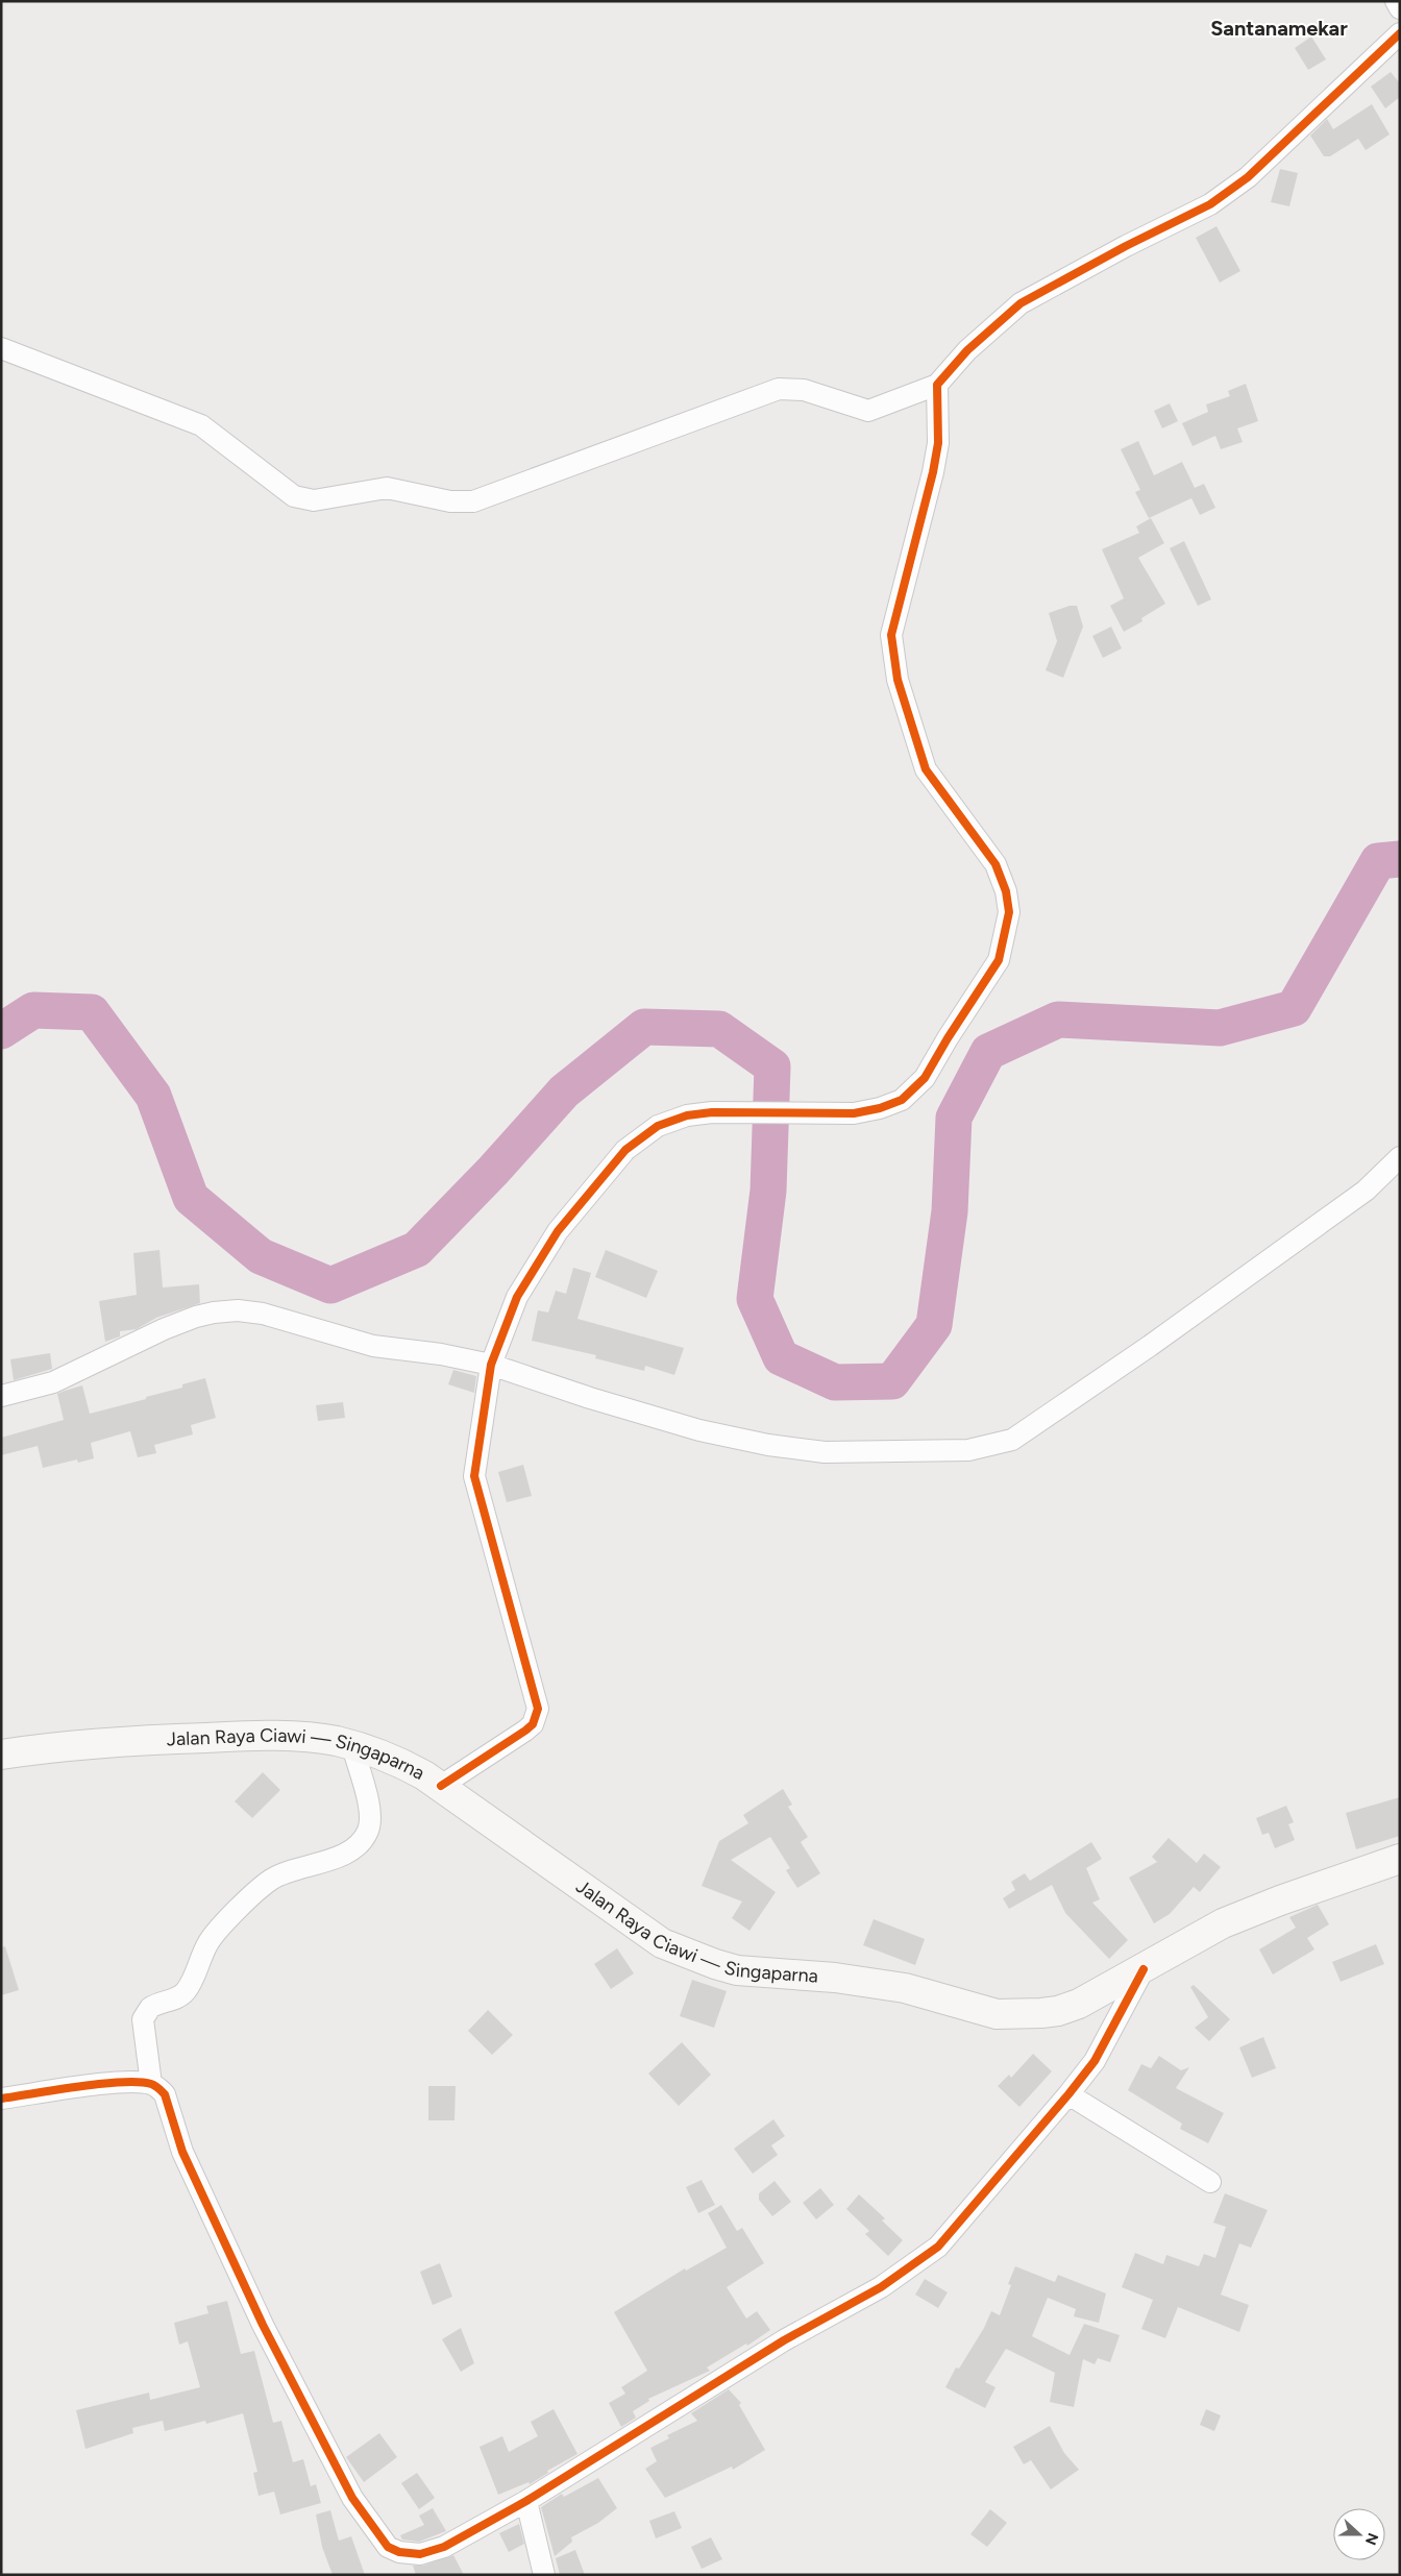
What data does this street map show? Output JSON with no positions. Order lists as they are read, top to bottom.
{
  "streets": {
    "main road": ["Jalan Raya Ciawi — Singaparna"]
  },
  "districts": ["Santanamekar"],
  "north": "right"
}
